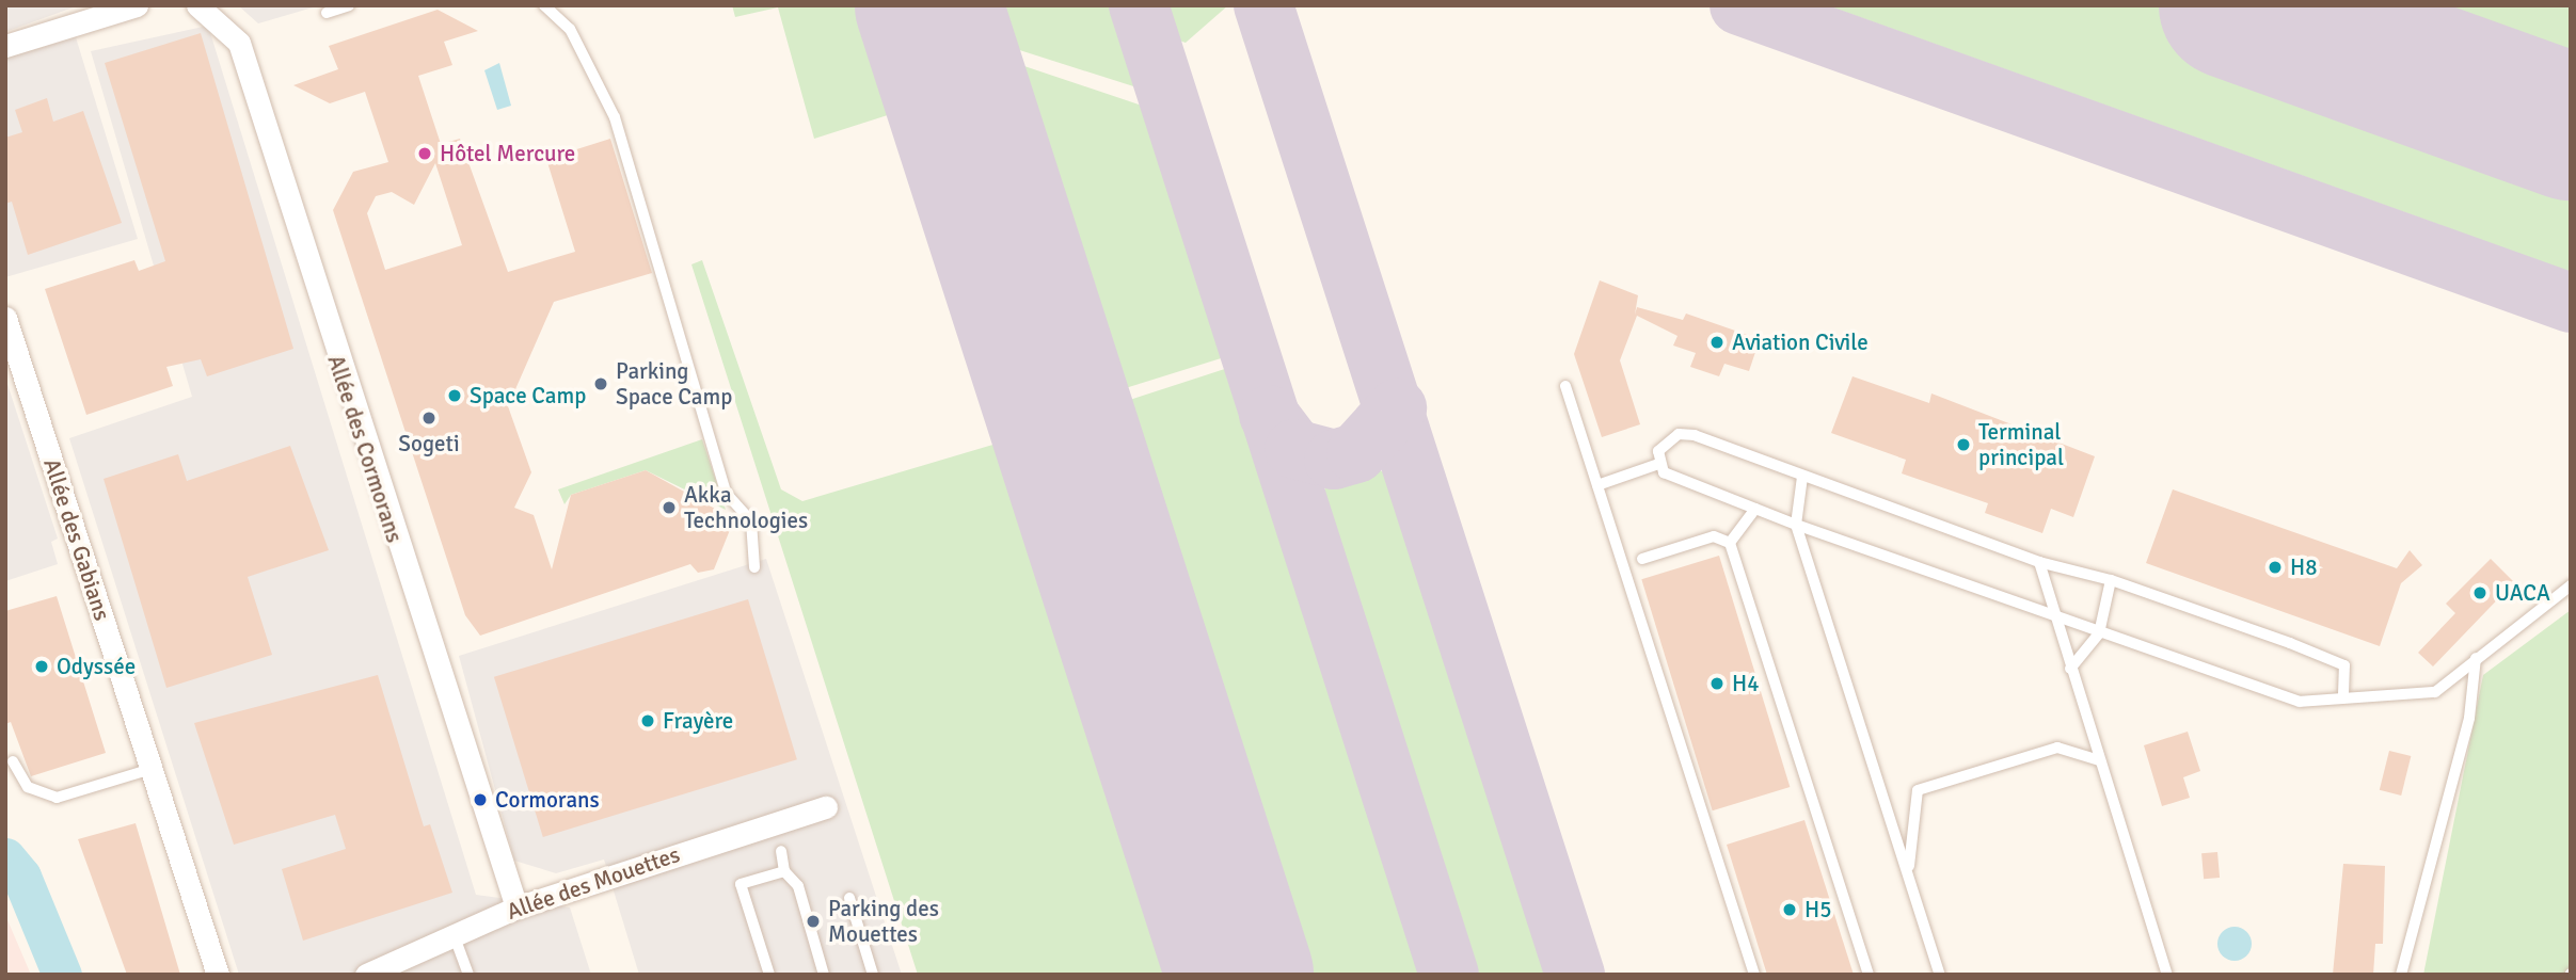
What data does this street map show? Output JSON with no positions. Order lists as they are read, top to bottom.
{
  "streets": {
    "street": ["Allée des Cormorans", "Allée des Gabians", "Allée des Mouettes"]
  },
  "crossings": [
    ["Allée des Cormorans", "Allée des Mouettes"]
  ],
  "places": [
    "Hôtel Mercure",
    "Aviation Civile",
    "Parking Space Camp",
    "Space Camp",
    "Sogeti",
    "Terminal principal",
    "Akka Technologies",
    "H8",
    "UACA",
    "Odyssée",
    "H4",
    "Frayère",
    "Cormorans",
    "H5",
    "Parking des Mouettes"
  ]
}
